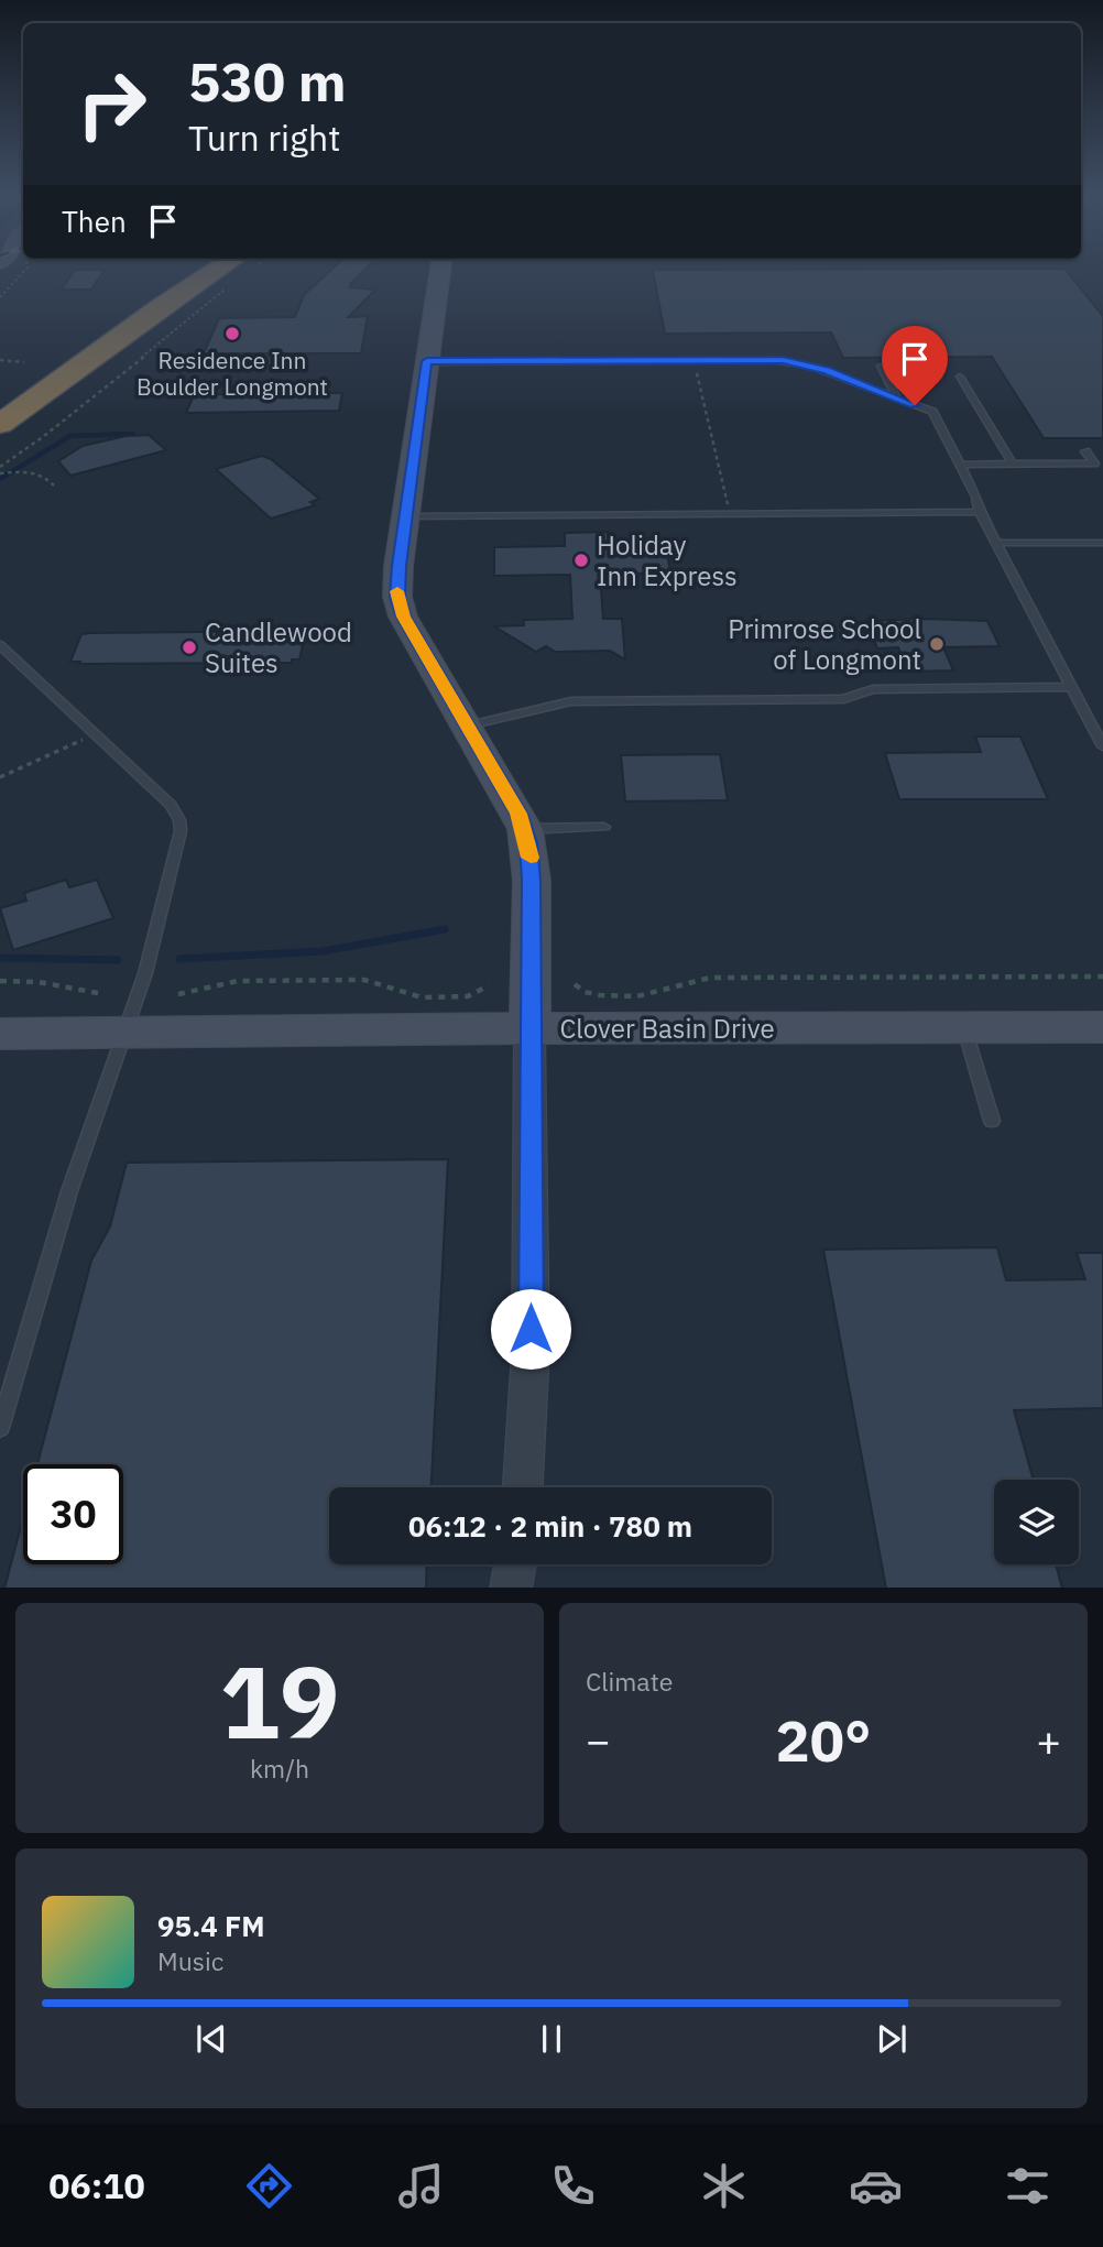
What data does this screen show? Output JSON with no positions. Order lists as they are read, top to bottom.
{
  "streets": {
    "street": ["Clover Basin Drive"]
  },
  "places": [
    "Residence Inn Boulder Longmont",
    "Holiday Inn Express",
    "Primrose School of Longmont",
    "Candlewood Suites"
  ],
  "page": {
    "turn": ["530 m", "Turn right"],
    "then": "Then",
    "limit": "30",
    "trip": "06:12 · 2 min · 780 m",
    "tile": [
      ["19", "km/h"],
      "Climate"
    ],
    "heat": ["−", "20°", "+"],
    "song": ["95.4 FM", "Music"],
    "tabs": "06:10"
  }
}
